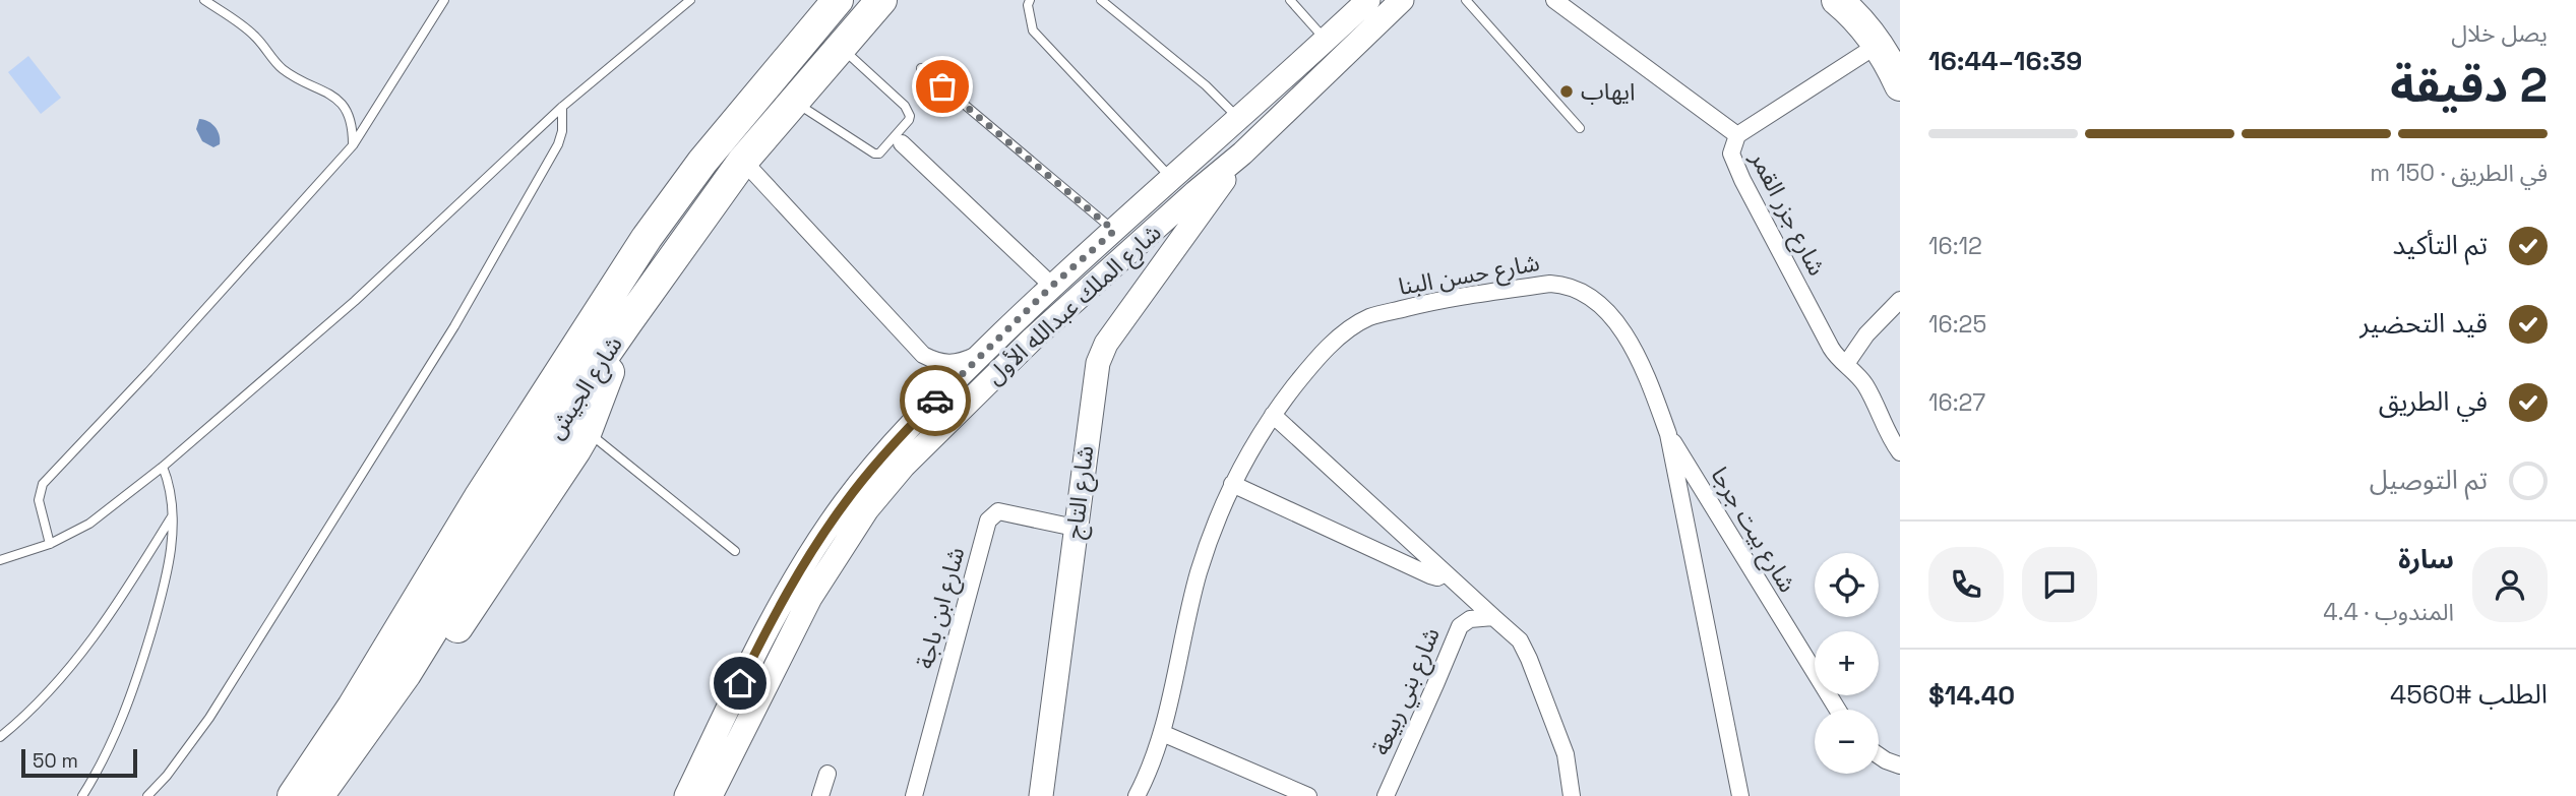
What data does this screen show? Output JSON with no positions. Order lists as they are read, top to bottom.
{
  "streets": {
    "highway": ["شارع الجيش"],
    "main road": ["شارع الملك عبدالله الأول", "شارع التاج"],
    "street": [
      "شارع جزر القمر",
      "شارع حسن البنا",
      "شارع بيت جرجا",
      "شارع ابن باجة",
      "شارع بني ربيعة"
    ]
  },
  "crossings": [
    ["شارع حسن البنا", "شارع بيت جرجا"],
    ["شارع الملك عبدالله الأول", "شارع التاج"],
    ["شارع التاج", "شارع ابن باجة"]
  ],
  "places": ["ايهاب"],
  "scale_bar": "50 m",
  "page": {
    "heading": ["2 دقيقة", "يصل خلال", "16:39–16:44"],
    "panel": [
      "سارة",
      "المندوب · 4.4",
      "الطلب #4560",
      "$14.40"
    ],
    "bar": "في الطريق · 150 m",
    "list": [
      ["تم التأكيد", "16:12"],
      ["قيد التحضير", "16:25"],
      ["في الطريق", "16:27"],
      "تم التوصيل"
    ],
    "map_buttons": ["+", "−"],
    "scale": "50 m"
  }
}
